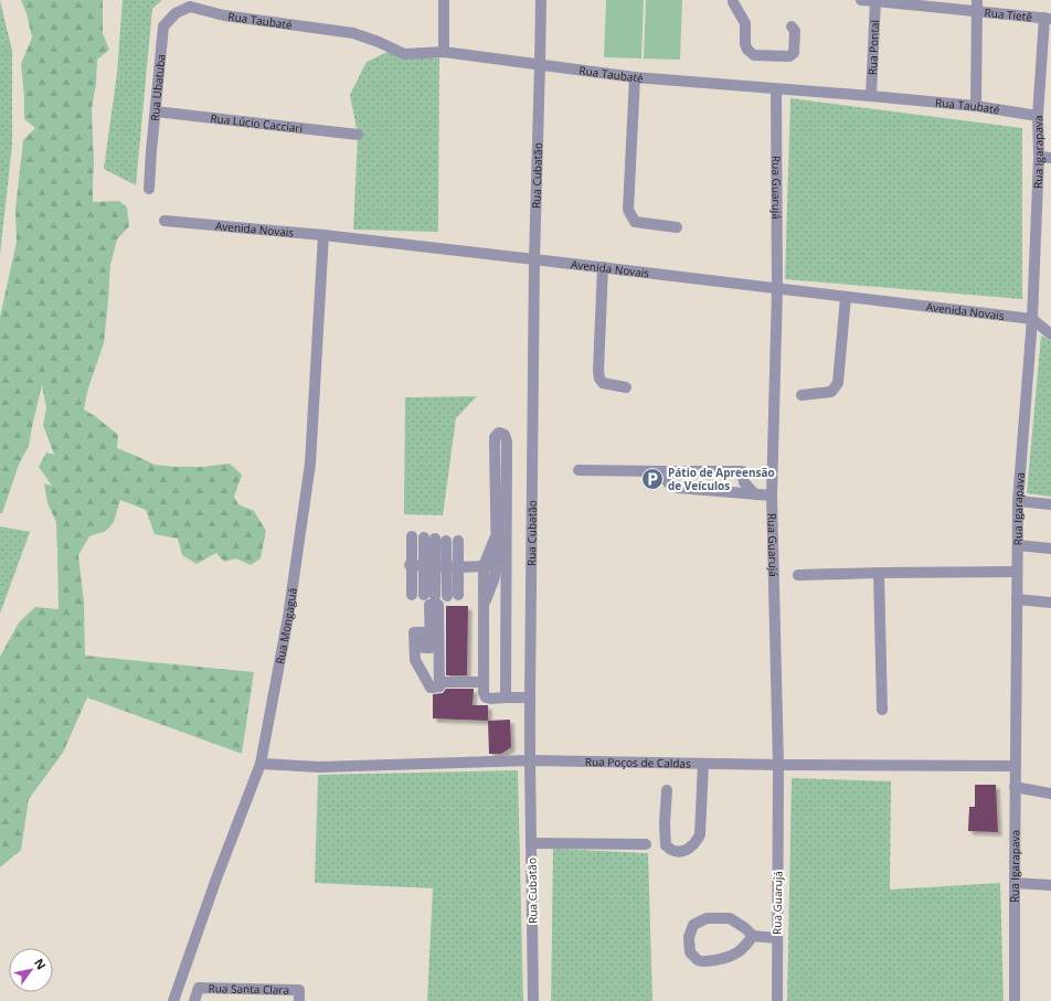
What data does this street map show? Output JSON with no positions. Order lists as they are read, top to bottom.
{
  "streets": {
    "street": [
      "Rua Tietê",
      "Rua Taubaté",
      "Rua Pontal",
      "Rua Ubatuba",
      "Rua Lúcio Cacciari",
      "Rua Igarapava",
      "Rua Cubatão",
      "Rua Guarujá",
      "Avenida Novais",
      "Rua Mongaguá",
      "Rua Poços de Caldas",
      "Rua Santa Clara"
    ]
  },
  "crossings": [
    ["Rua Tietê", "Rua Pontal"],
    ["Rua Tietê", "Rua Igarapava"],
    ["Rua Taubaté", "Rua Pontal"],
    ["Rua Taubaté", "Rua Ubatuba"],
    ["Rua Taubaté", "Rua Igarapava"],
    ["Rua Taubaté", "Rua Cubatão"],
    ["Rua Taubaté", "Rua Guarujá"],
    ["Rua Ubatuba", "Rua Lúcio Cacciari"],
    ["Rua Igarapava", "Avenida Novais"],
    ["Rua Igarapava", "Rua Poços de Caldas"],
    ["Rua Cubatão", "Avenida Novais"],
    ["Rua Cubatão", "Rua Poços de Caldas"],
    ["Rua Guarujá", "Avenida Novais"],
    ["Rua Guarujá", "Rua Poços de Caldas"],
    ["Avenida Novais", "Rua Mongaguá"],
    ["Rua Mongaguá", "Rua Poços de Caldas"]
  ],
  "places": {
    "parking": ["Pátio de Apreensão de Veículos"]
  },
  "north": "top right"
}
